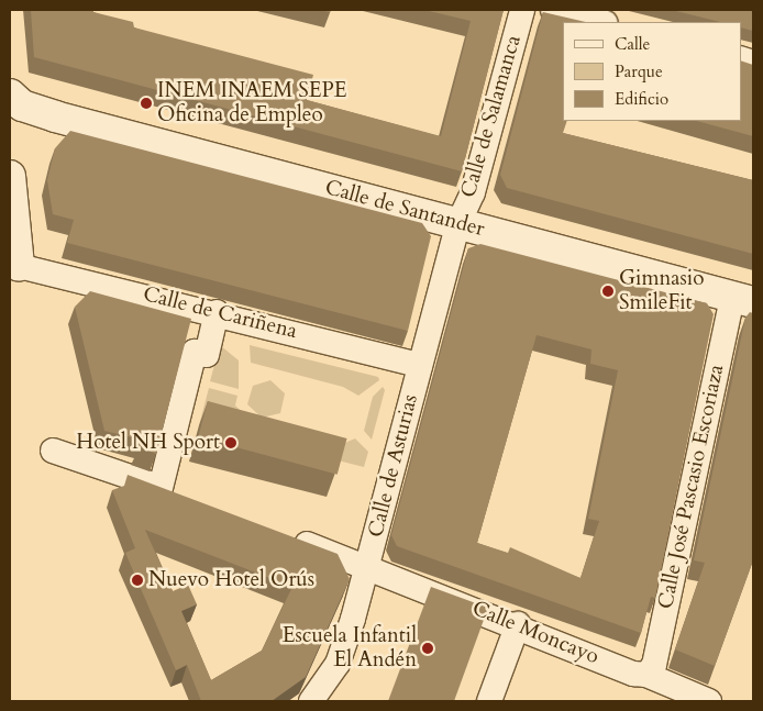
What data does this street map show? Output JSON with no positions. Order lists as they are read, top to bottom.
{
  "streets": {
    "main road": ["Calle de Santander"],
    "street": [
      "Calle de Salamanca",
      "Calle de Cariñena",
      "Calle de Asturias",
      "Calle José Pascasio Escoriaza",
      "Calle Moncayo"
    ]
  },
  "crossings": [
    ["Calle de Salamanca", "Calle de Santander"],
    ["Calle de Salamanca", "Calle de Asturias"],
    ["Calle de Santander", "Calle de Asturias"],
    ["Calle de Santander", "Calle José Pascasio Escoriaza"],
    ["Calle de Cariñena", "Calle de Asturias"],
    ["Calle de Asturias", "Calle Moncayo"],
    ["Calle José Pascasio Escoriaza", "Calle Moncayo"]
  ],
  "places": [
    "INEM INAEM SEPE Oficina de Empleo",
    "Gimnasio SmileFit",
    "Hotel NH Sport",
    "Nuevo Hotel Orús",
    "Escuela Infantil El Andén"
  ],
  "legend": ["Calle", "Parque", "Edificio"]
}
